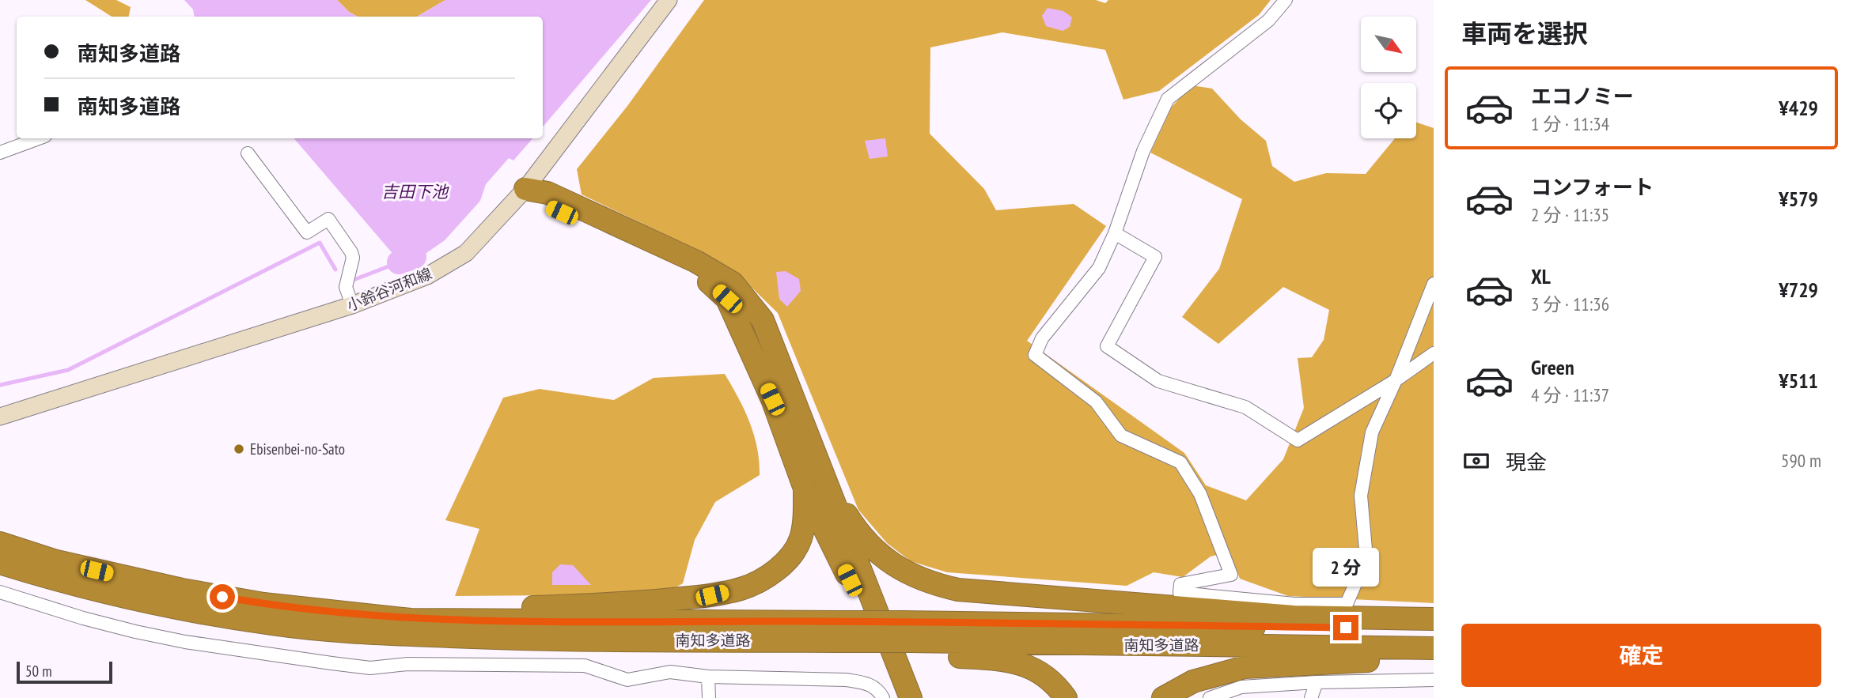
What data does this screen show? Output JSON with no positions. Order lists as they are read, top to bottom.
{
  "streets": {
    "highway": ["南知多道路"],
    "main road": ["小鈴谷河和線"]
  },
  "water": ["吉田下池"],
  "places": ["Ebisenbei-no-Sato"],
  "scale_bar": "50 m",
  "north": "bottom right",
  "page": {
    "heading": "車両を選択",
    "banner": ["南知多道路", "南知多道路"],
    "list": [
      {
        "name": "エコノミー",
        "note": "1 分 · 11:34",
        "value": "¥429"
      },
      {
        "name": "コンフォート",
        "note": "2 分 · 11:35",
        "value": "¥579"
      },
      {
        "name": "XL",
        "note": "3 分 · 11:36",
        "value": "¥729"
      },
      {
        "name": "Green",
        "note": "4 分 · 11:37",
        "value": "¥511"
      }
    ],
    "pay": ["現金", "590 m"],
    "bubble": "2 分",
    "buttons": "確定",
    "scale": "50 m"
  }
}
